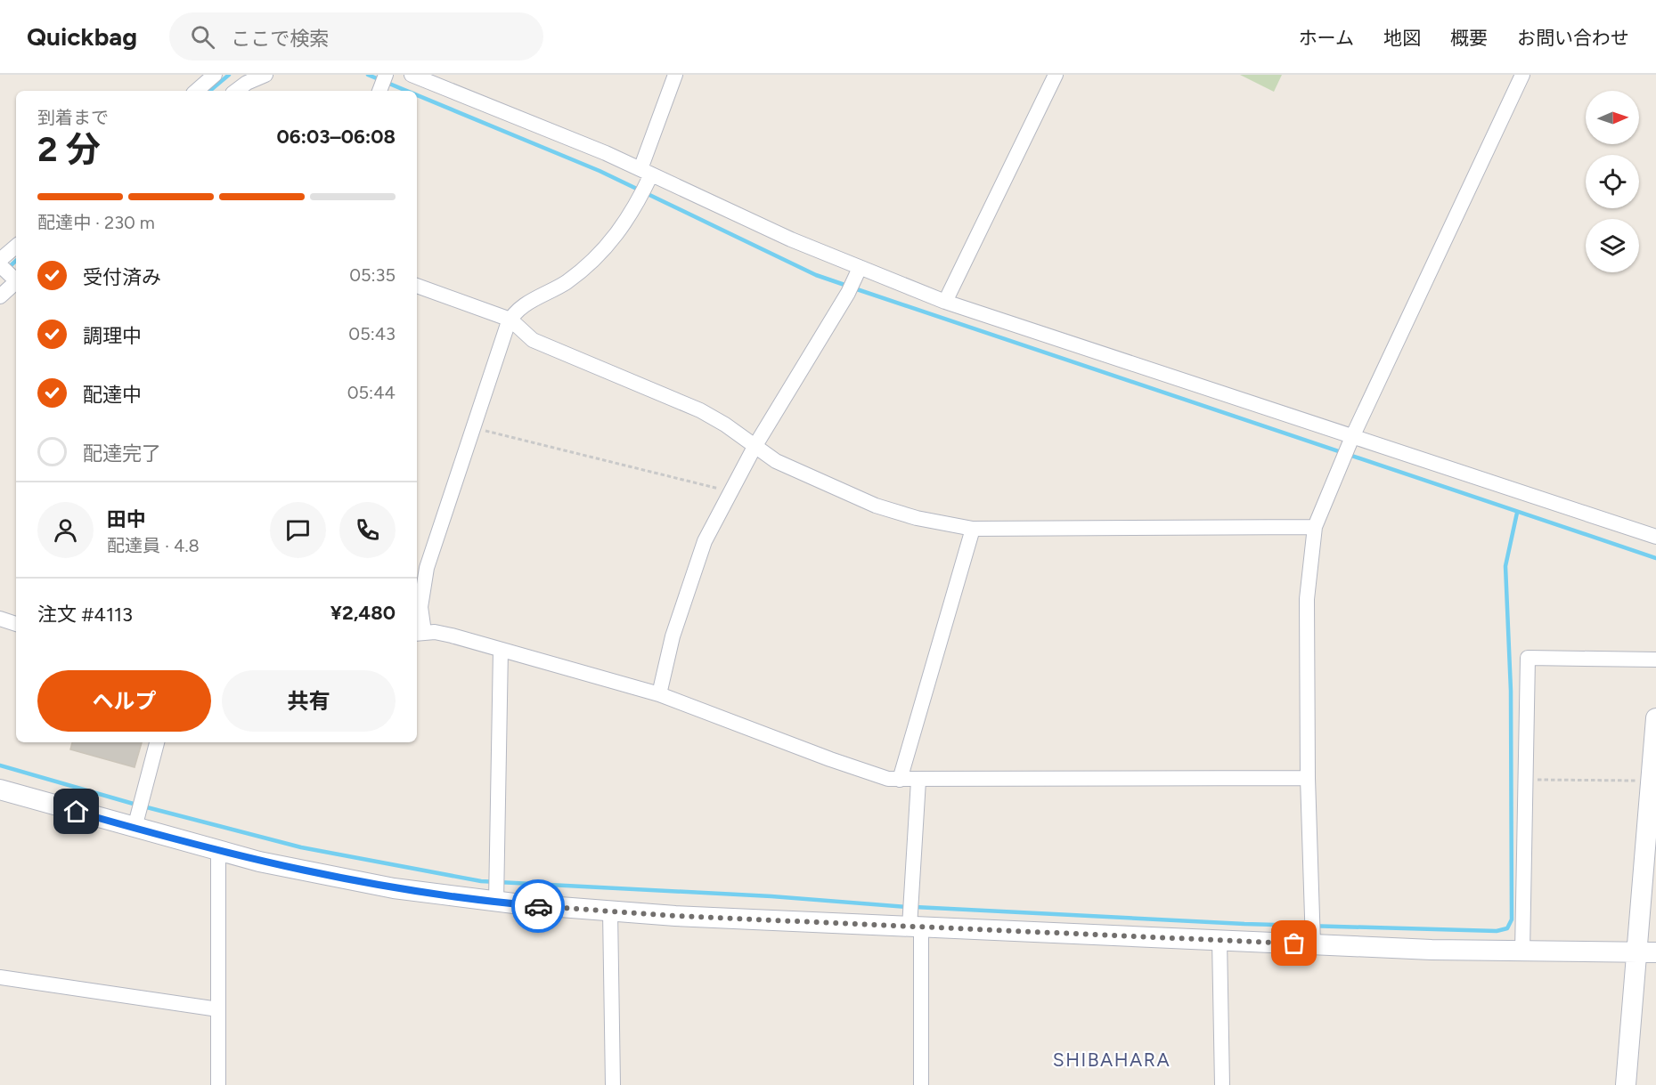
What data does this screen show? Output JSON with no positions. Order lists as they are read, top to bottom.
{
  "districts": ["SHIBAHARA"],
  "north": "right",
  "page": {
    "header": "Quickbag",
    "search": "ここで検索",
    "nav": [
      "ホーム",
      "地図",
      "概要",
      "お問い合わせ"
    ],
    "heading": ["2 分", "到着まで", "06:03–06:08"],
    "panel": [
      "田中",
      "配達員 · 4.8",
      "注文 #4113",
      "¥2,480"
    ],
    "bar": "配達中 · 230 m",
    "list": [
      ["受付済み", "05:35"],
      ["調理中", "05:43"],
      ["配達中", "05:44"],
      "配達完了"
    ],
    "buttons": ["ヘルプ", "共有"]
  }
}
